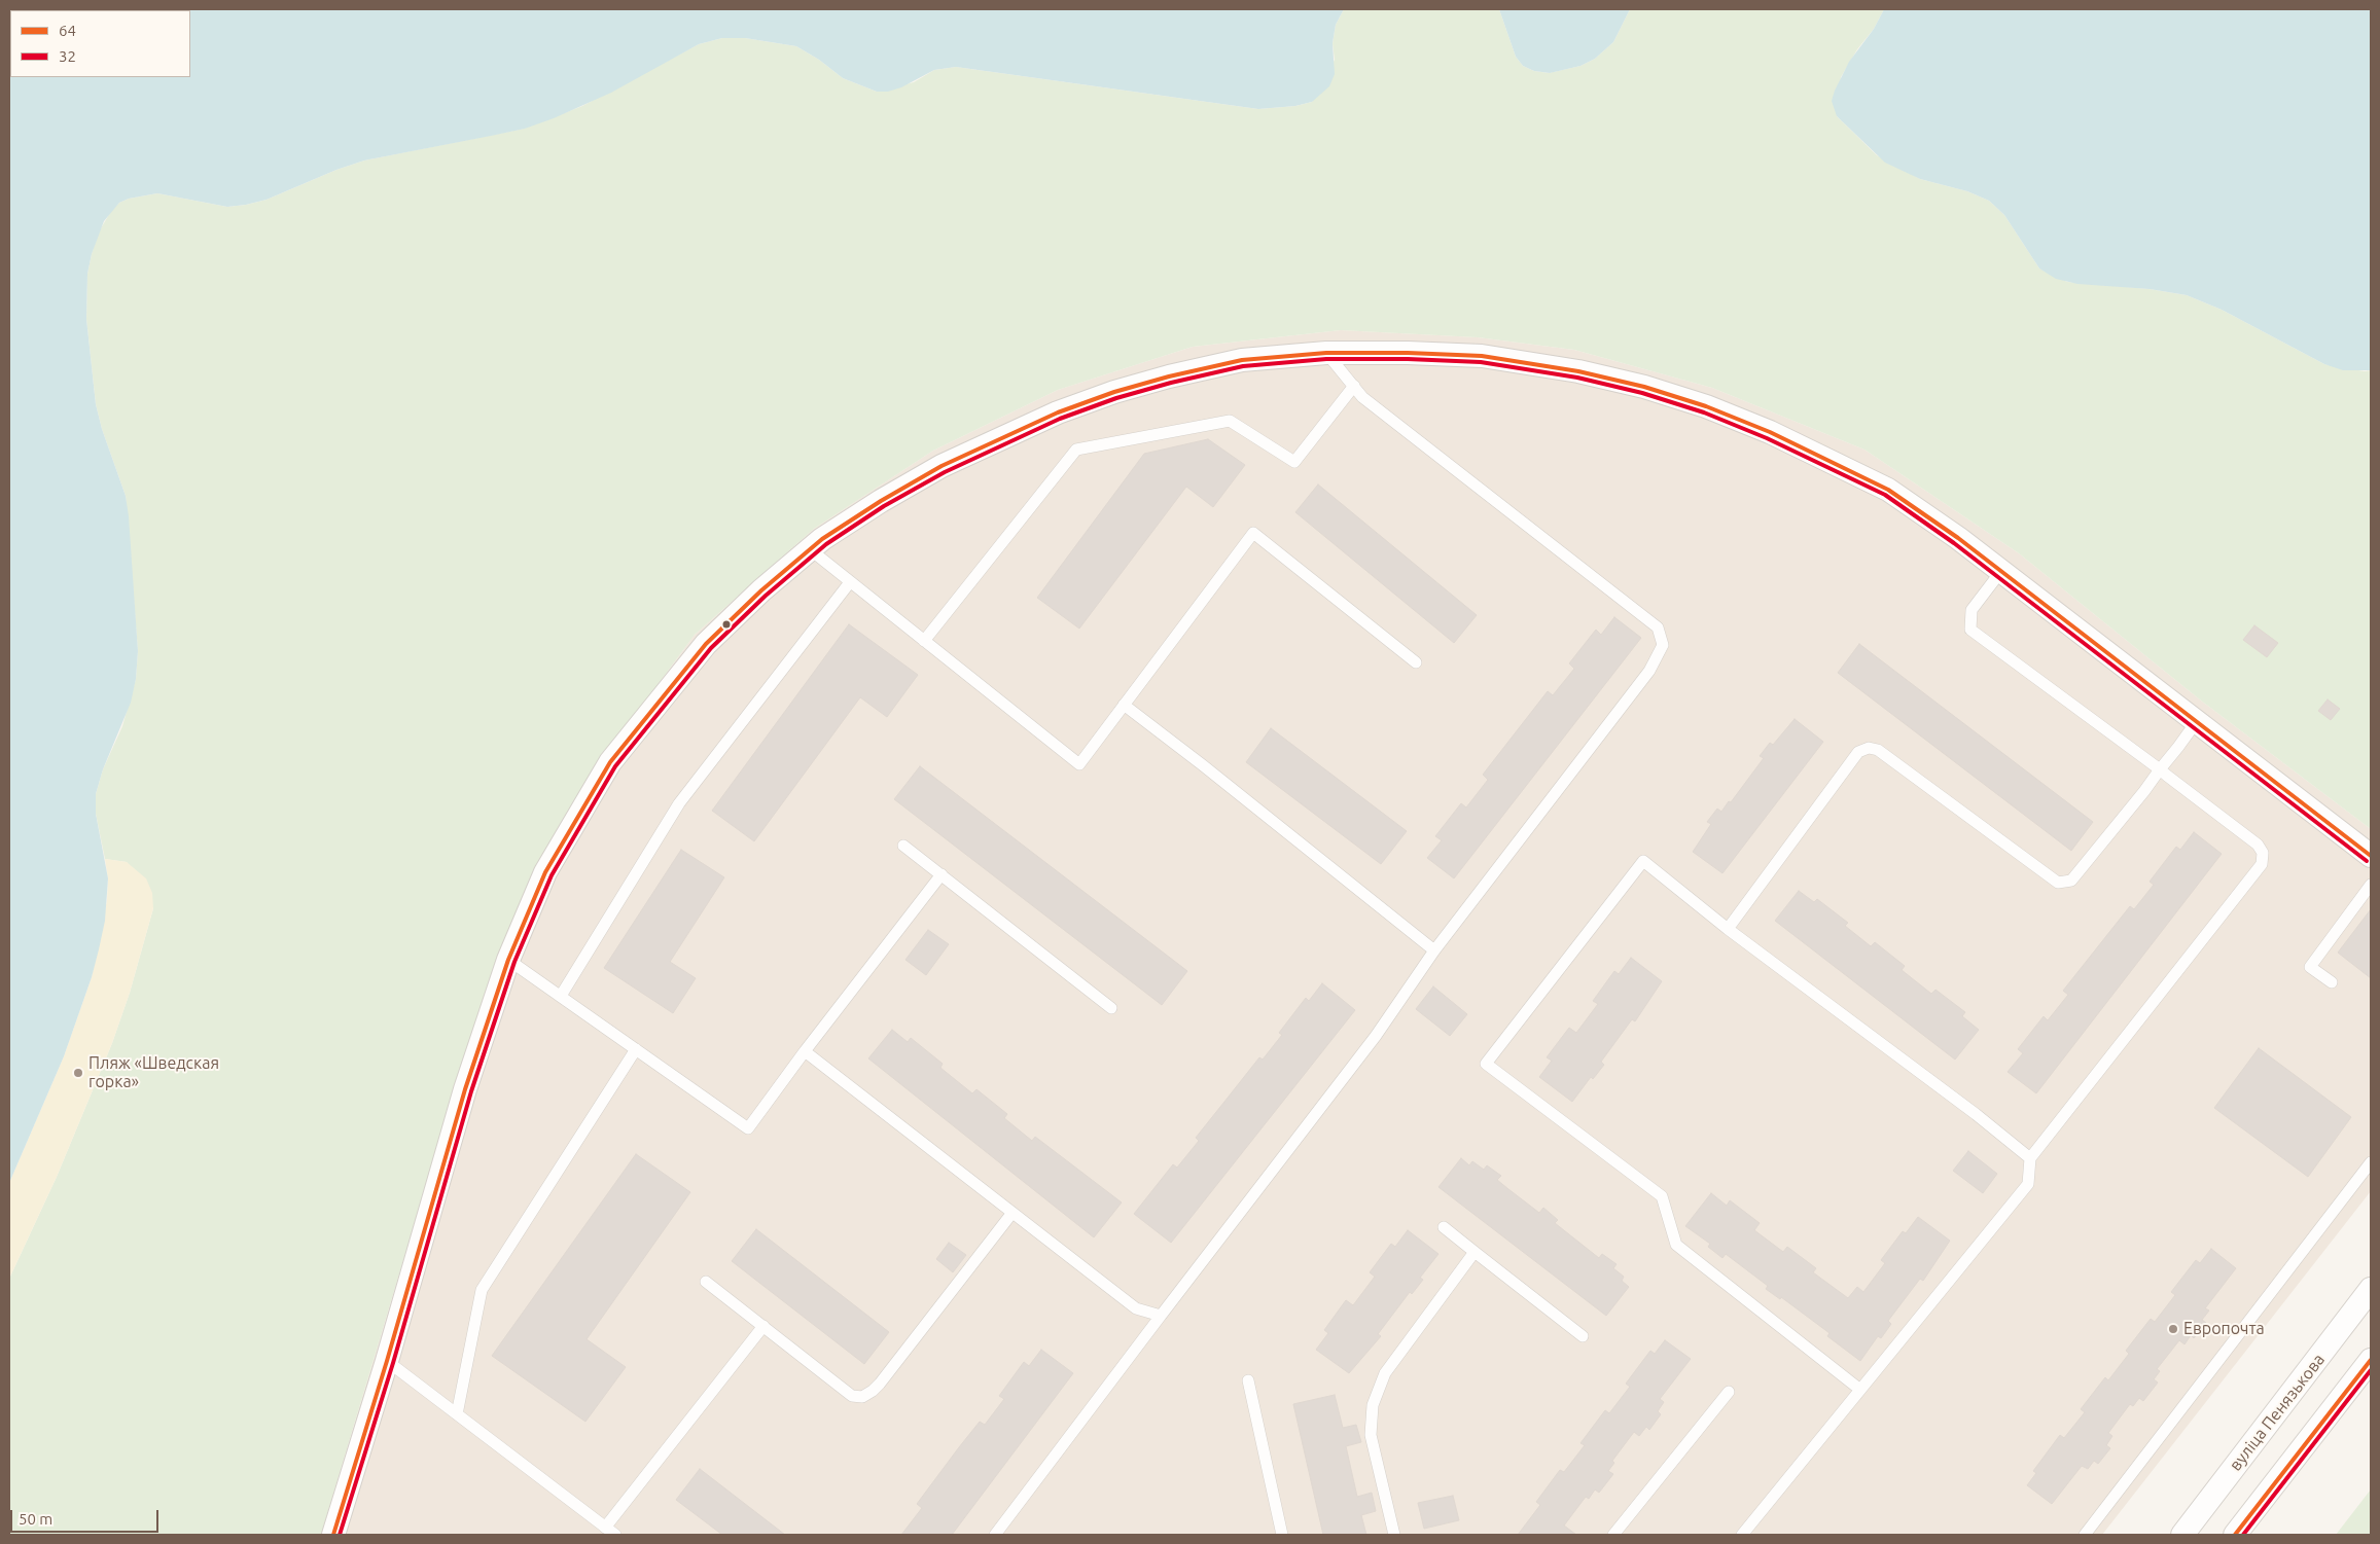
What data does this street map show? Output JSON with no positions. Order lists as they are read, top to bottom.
{
  "streets": {
    "street": ["вуліца Пенязькова"]
  },
  "places": ["Пляж «Шведская горка»", "Европочта"],
  "lines": ["transit line 64", "transit line 32"],
  "legend": ["64", "32"],
  "scale_bar": "50 m"
}
